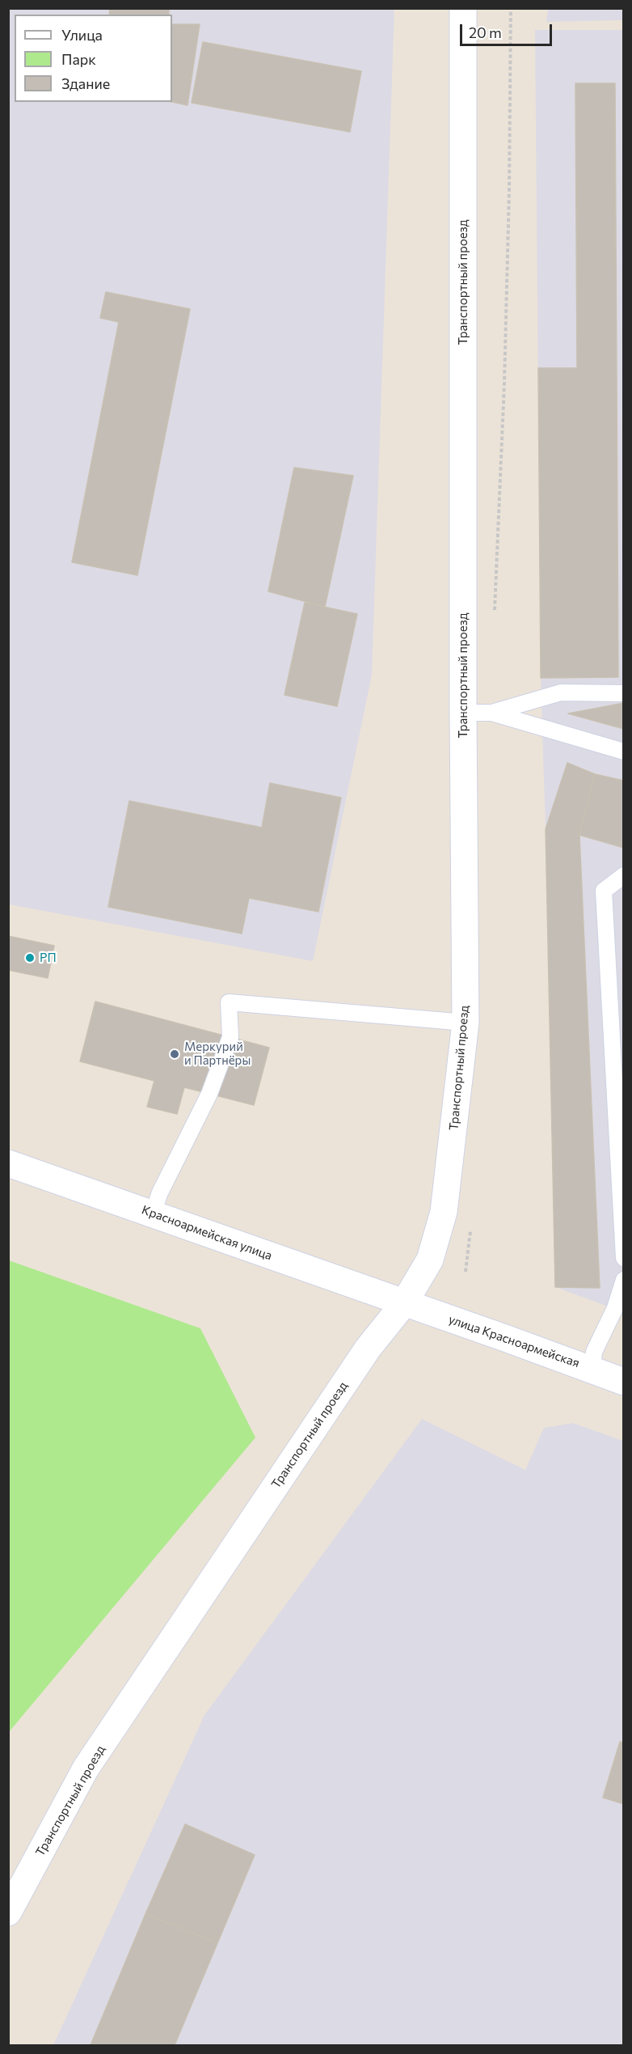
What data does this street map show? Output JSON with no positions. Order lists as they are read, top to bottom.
{
  "streets": {
    "main road": ["Транспортный проезд", "Красноармейская улица", "улица Красноармейская"]
  },
  "crossings": [
    ["Транспортный проезд", "Красноармейская улица"],
    ["Транспортный проезд", "улица Красноармейская"],
    ["Красноармейская улица", "улица Красноармейская"]
  ],
  "places": ["РП", "Меркурий и Партнёры"],
  "legend": ["Улица", "Парк", "Здание"],
  "scale_bar": "20 m"
}
